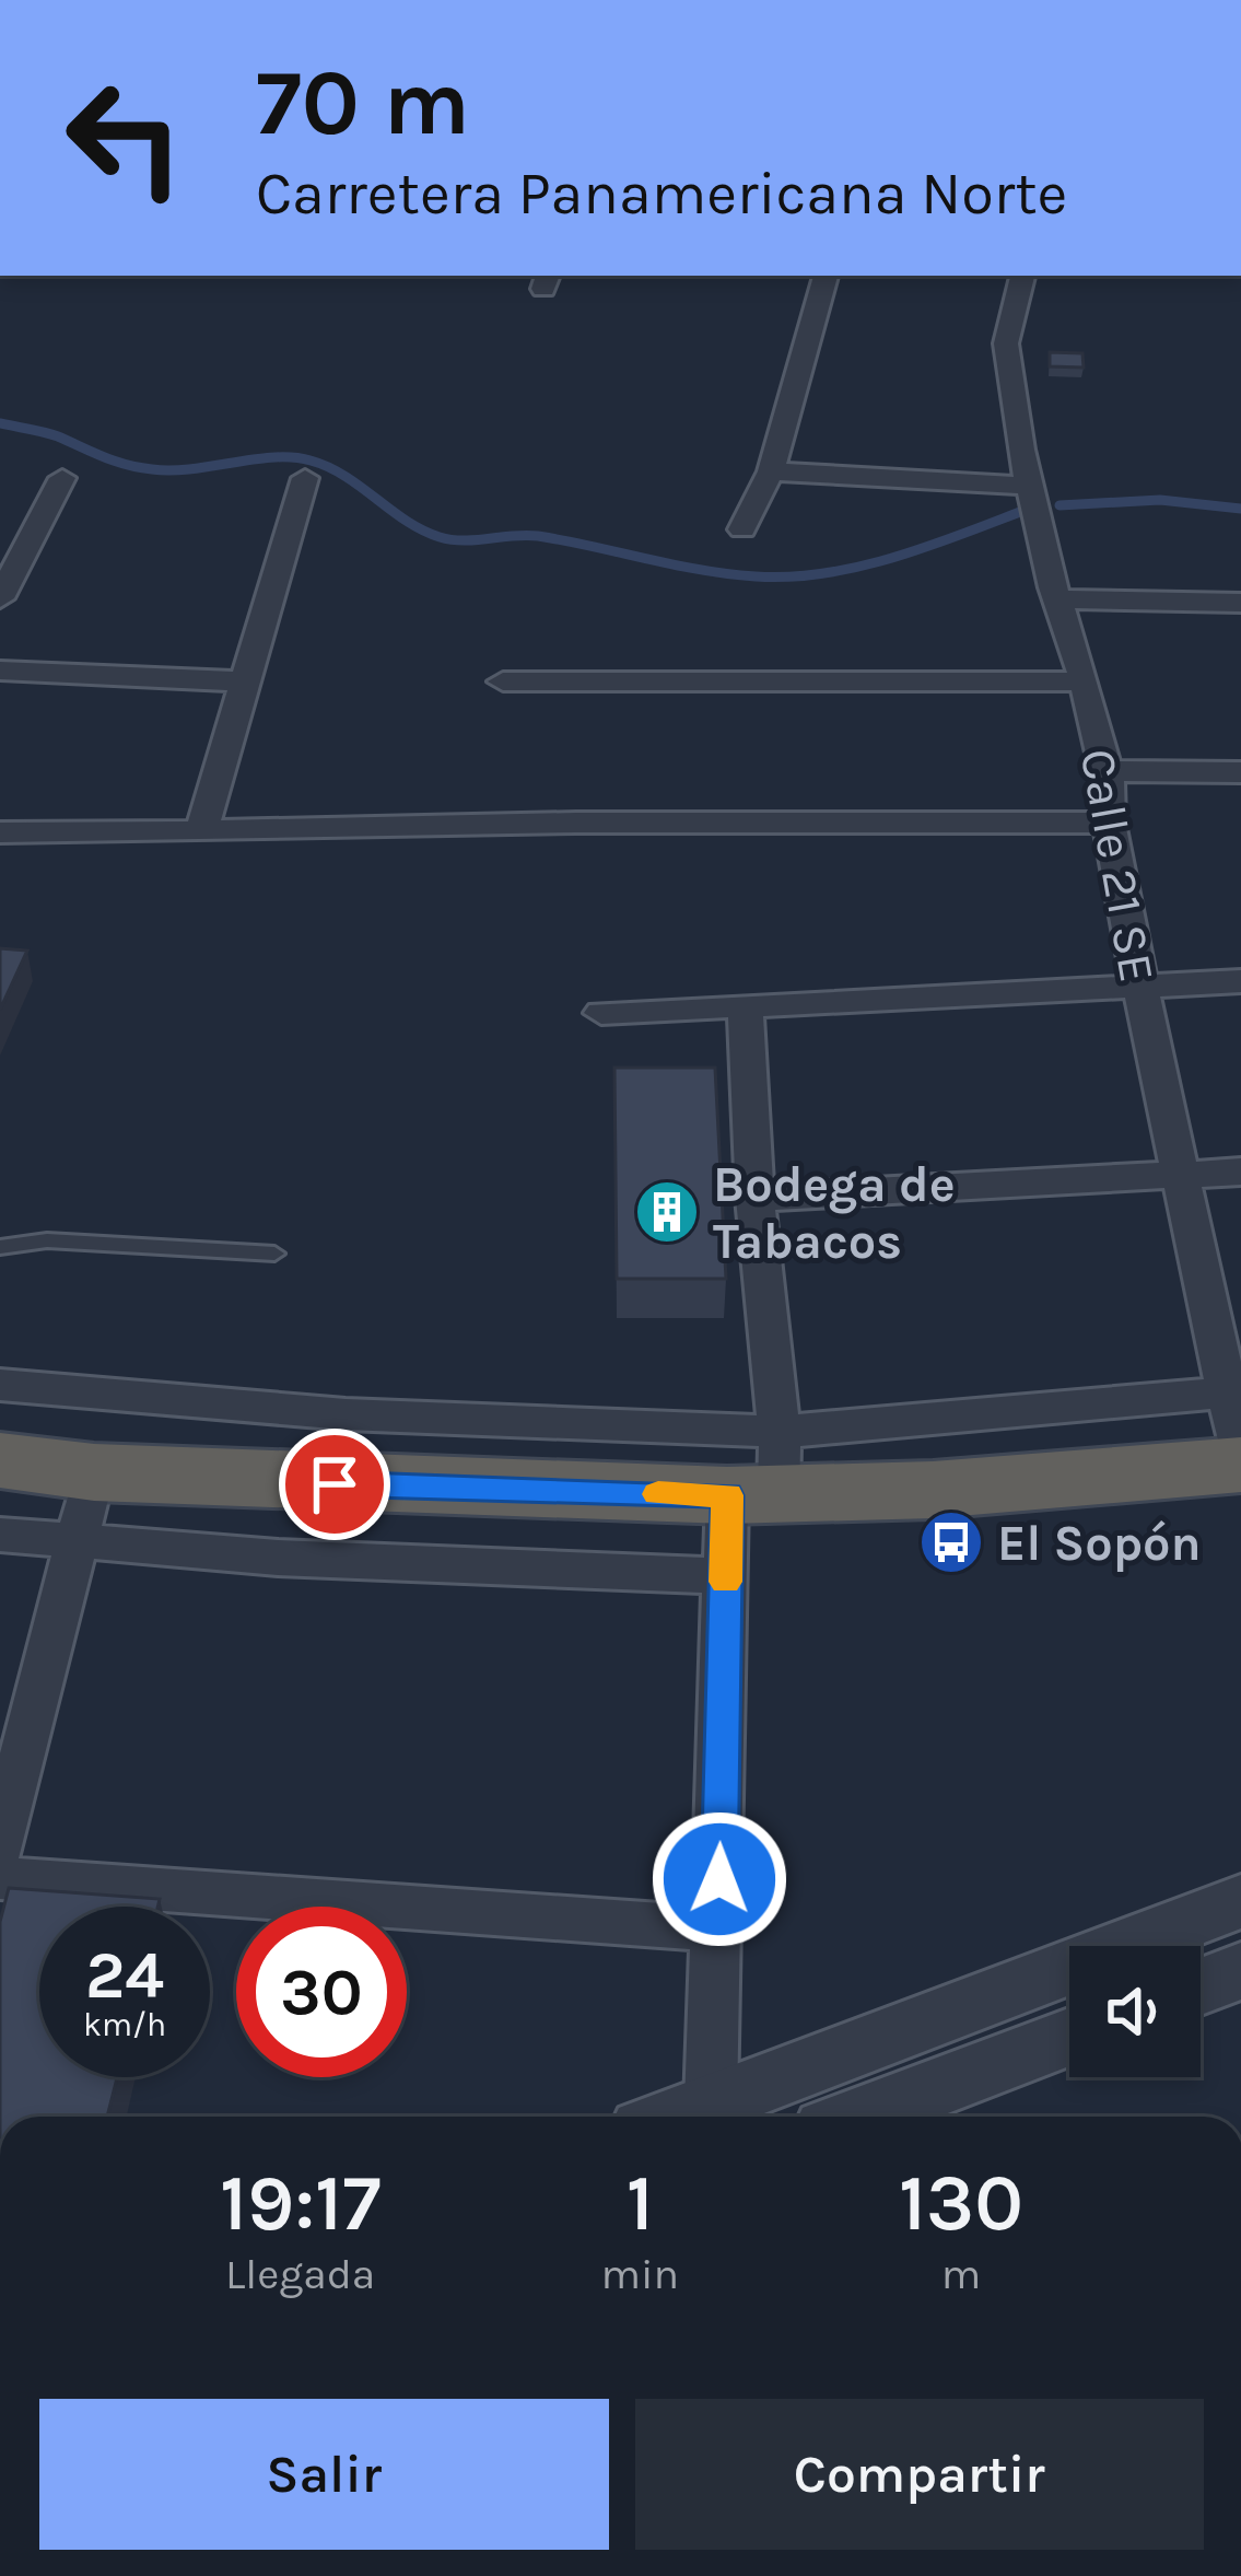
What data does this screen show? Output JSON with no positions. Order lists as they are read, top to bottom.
{
  "streets": {
    "street": ["Calle 21 SE"]
  },
  "places": {
    "building": ["Bodega de Tabacos"],
    "bus stop": ["El Sopón"]
  },
  "page": {
    "turn": ["70 m", "Carretera Panamericana Norte"],
    "speed": "24 km/h",
    "limit": "30",
    "eta": [
      "19:17",
      "Llegada",
      "1",
      "min",
      "130",
      "m"
    ],
    "buttons": ["Salir", "Compartir"]
  }
}
